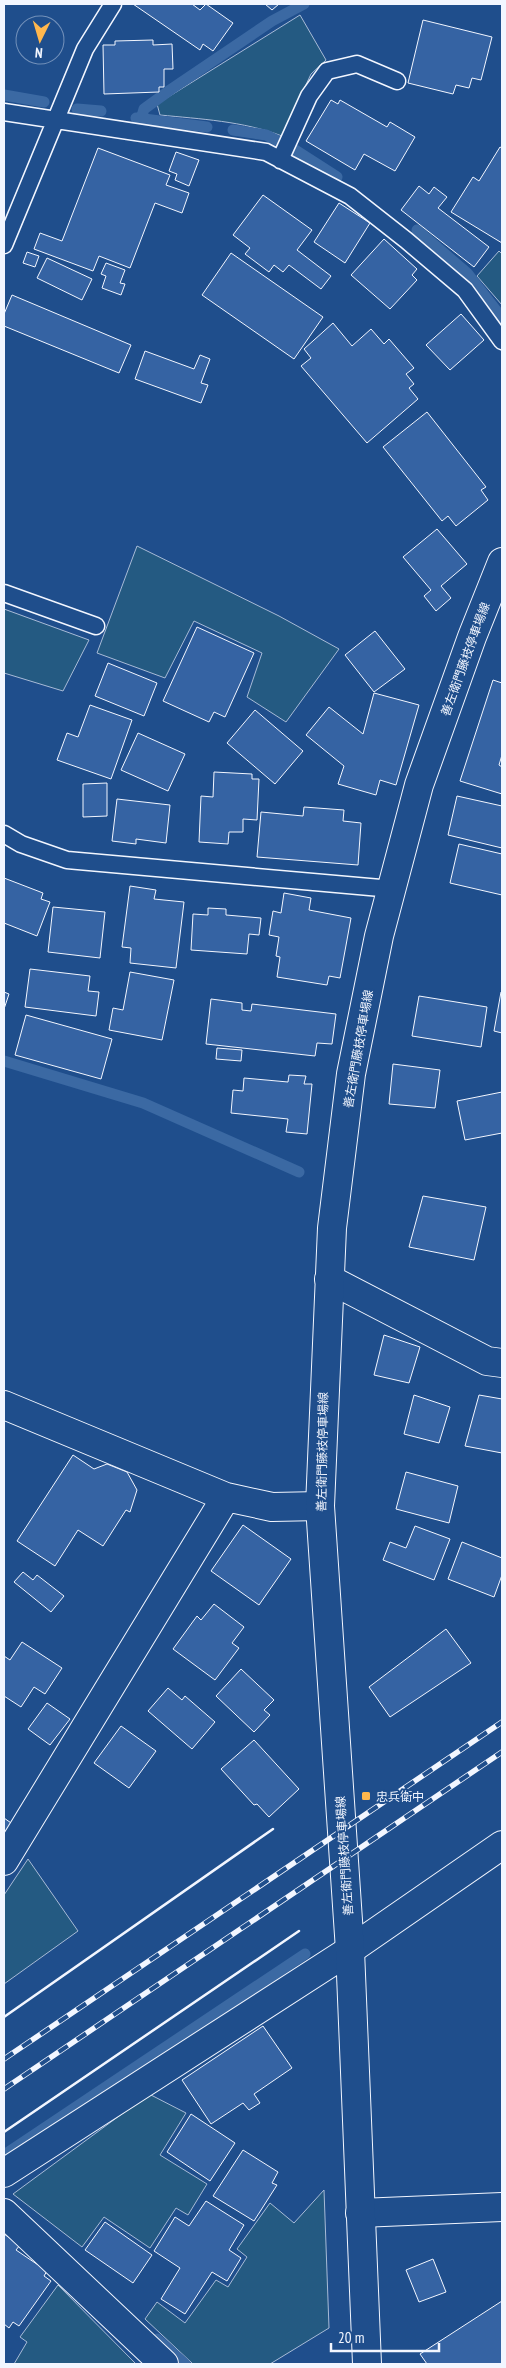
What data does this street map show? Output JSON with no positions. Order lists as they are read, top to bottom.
{
  "streets": {
    "street": ["善左衛門藤枝停車場線"]
  },
  "places": {
    "transit": ["忠兵衛中"]
  },
  "scale_bar": "20 m",
  "north": "bottom"
}
